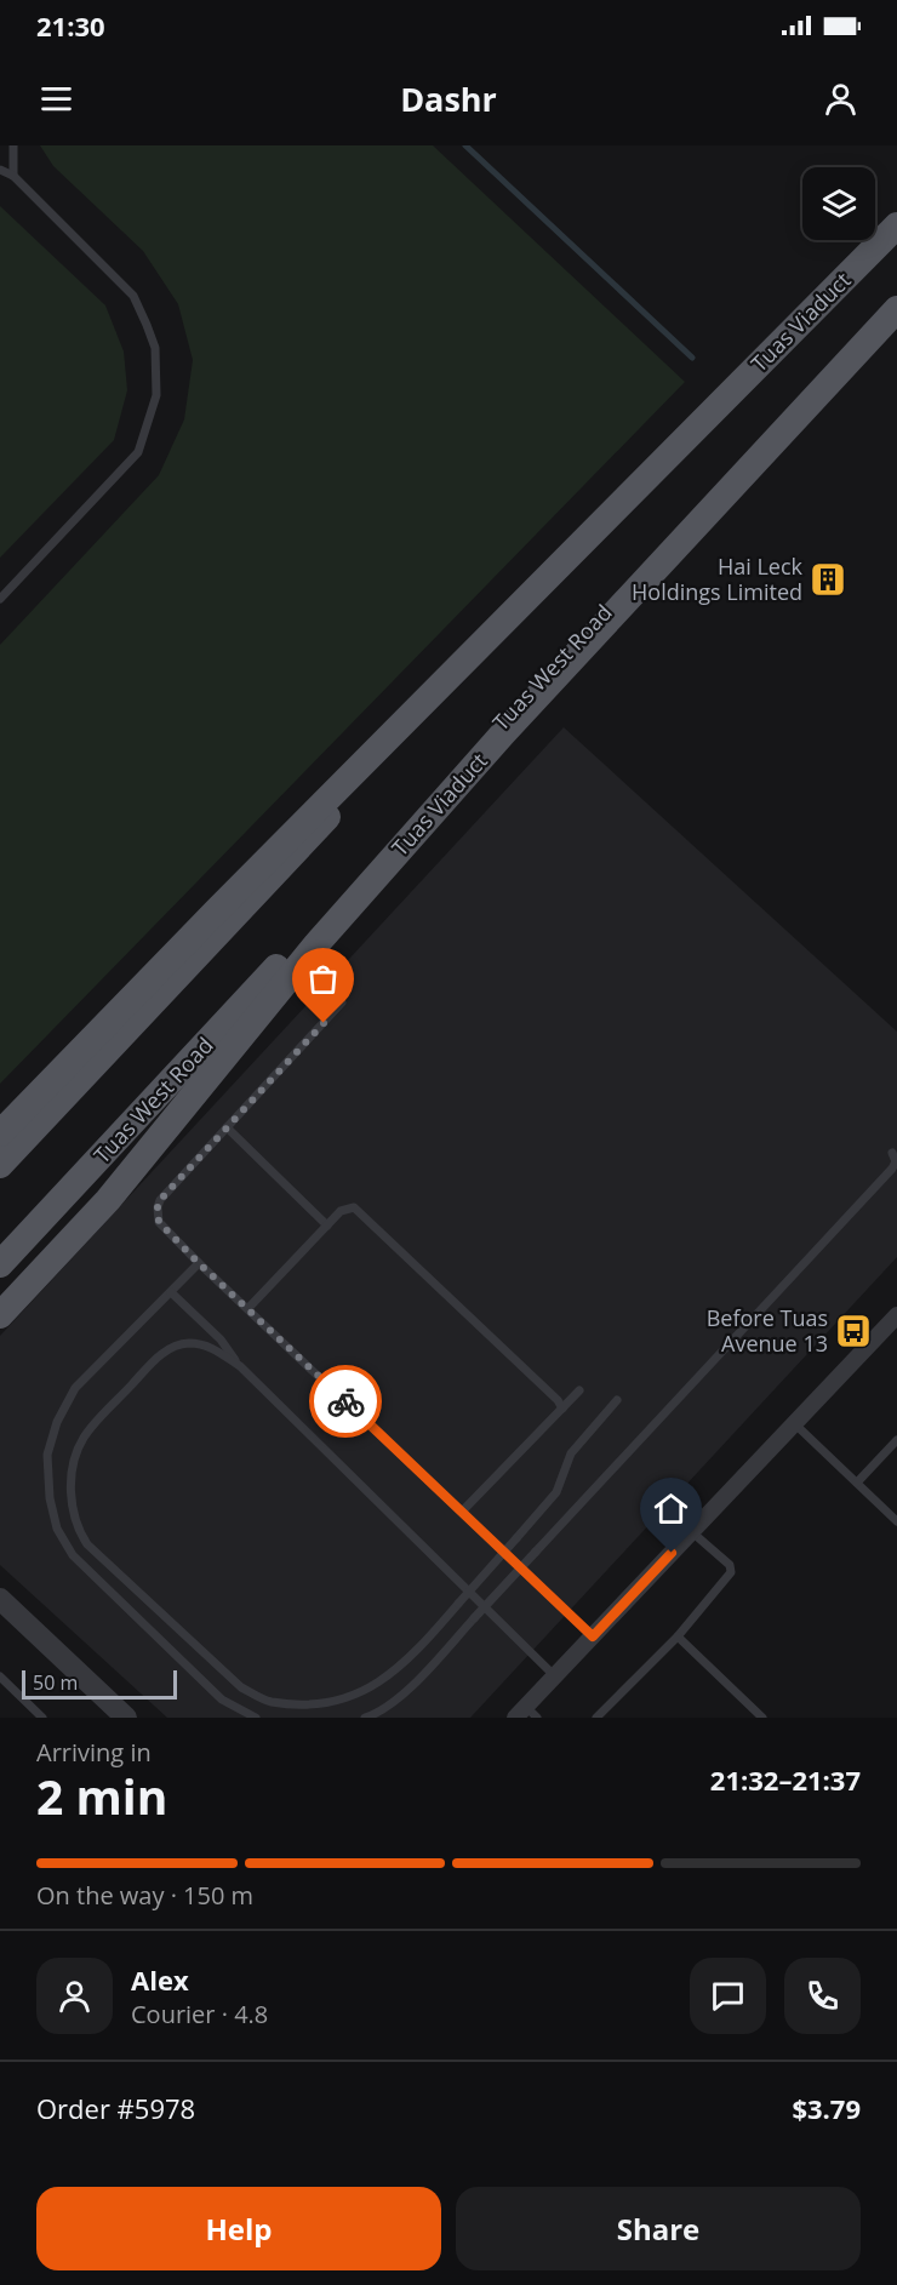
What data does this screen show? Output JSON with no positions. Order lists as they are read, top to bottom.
{
  "streets": {
    "main road": ["Tuas Viaduct", "Tuas West Road"]
  },
  "crossings": [
    ["Tuas Viaduct", "Tuas West Road"]
  ],
  "places": {
    "building": ["Hai Leck Holdings Limited"],
    "bus stop": ["Before Tuas Avenue 13"]
  },
  "scale_bar": "50 m",
  "page": {
    "status": "21:30",
    "header": "Dashr",
    "scale": "50 m",
    "heading": ["2 min", "Arriving in", "21:32–21:37"],
    "panel": [
      "Alex",
      "Courier · 4.8",
      "Order #5978",
      "$3.79"
    ],
    "bar": "On the way · 150 m",
    "buttons": ["Help", "Share"]
  }
}
